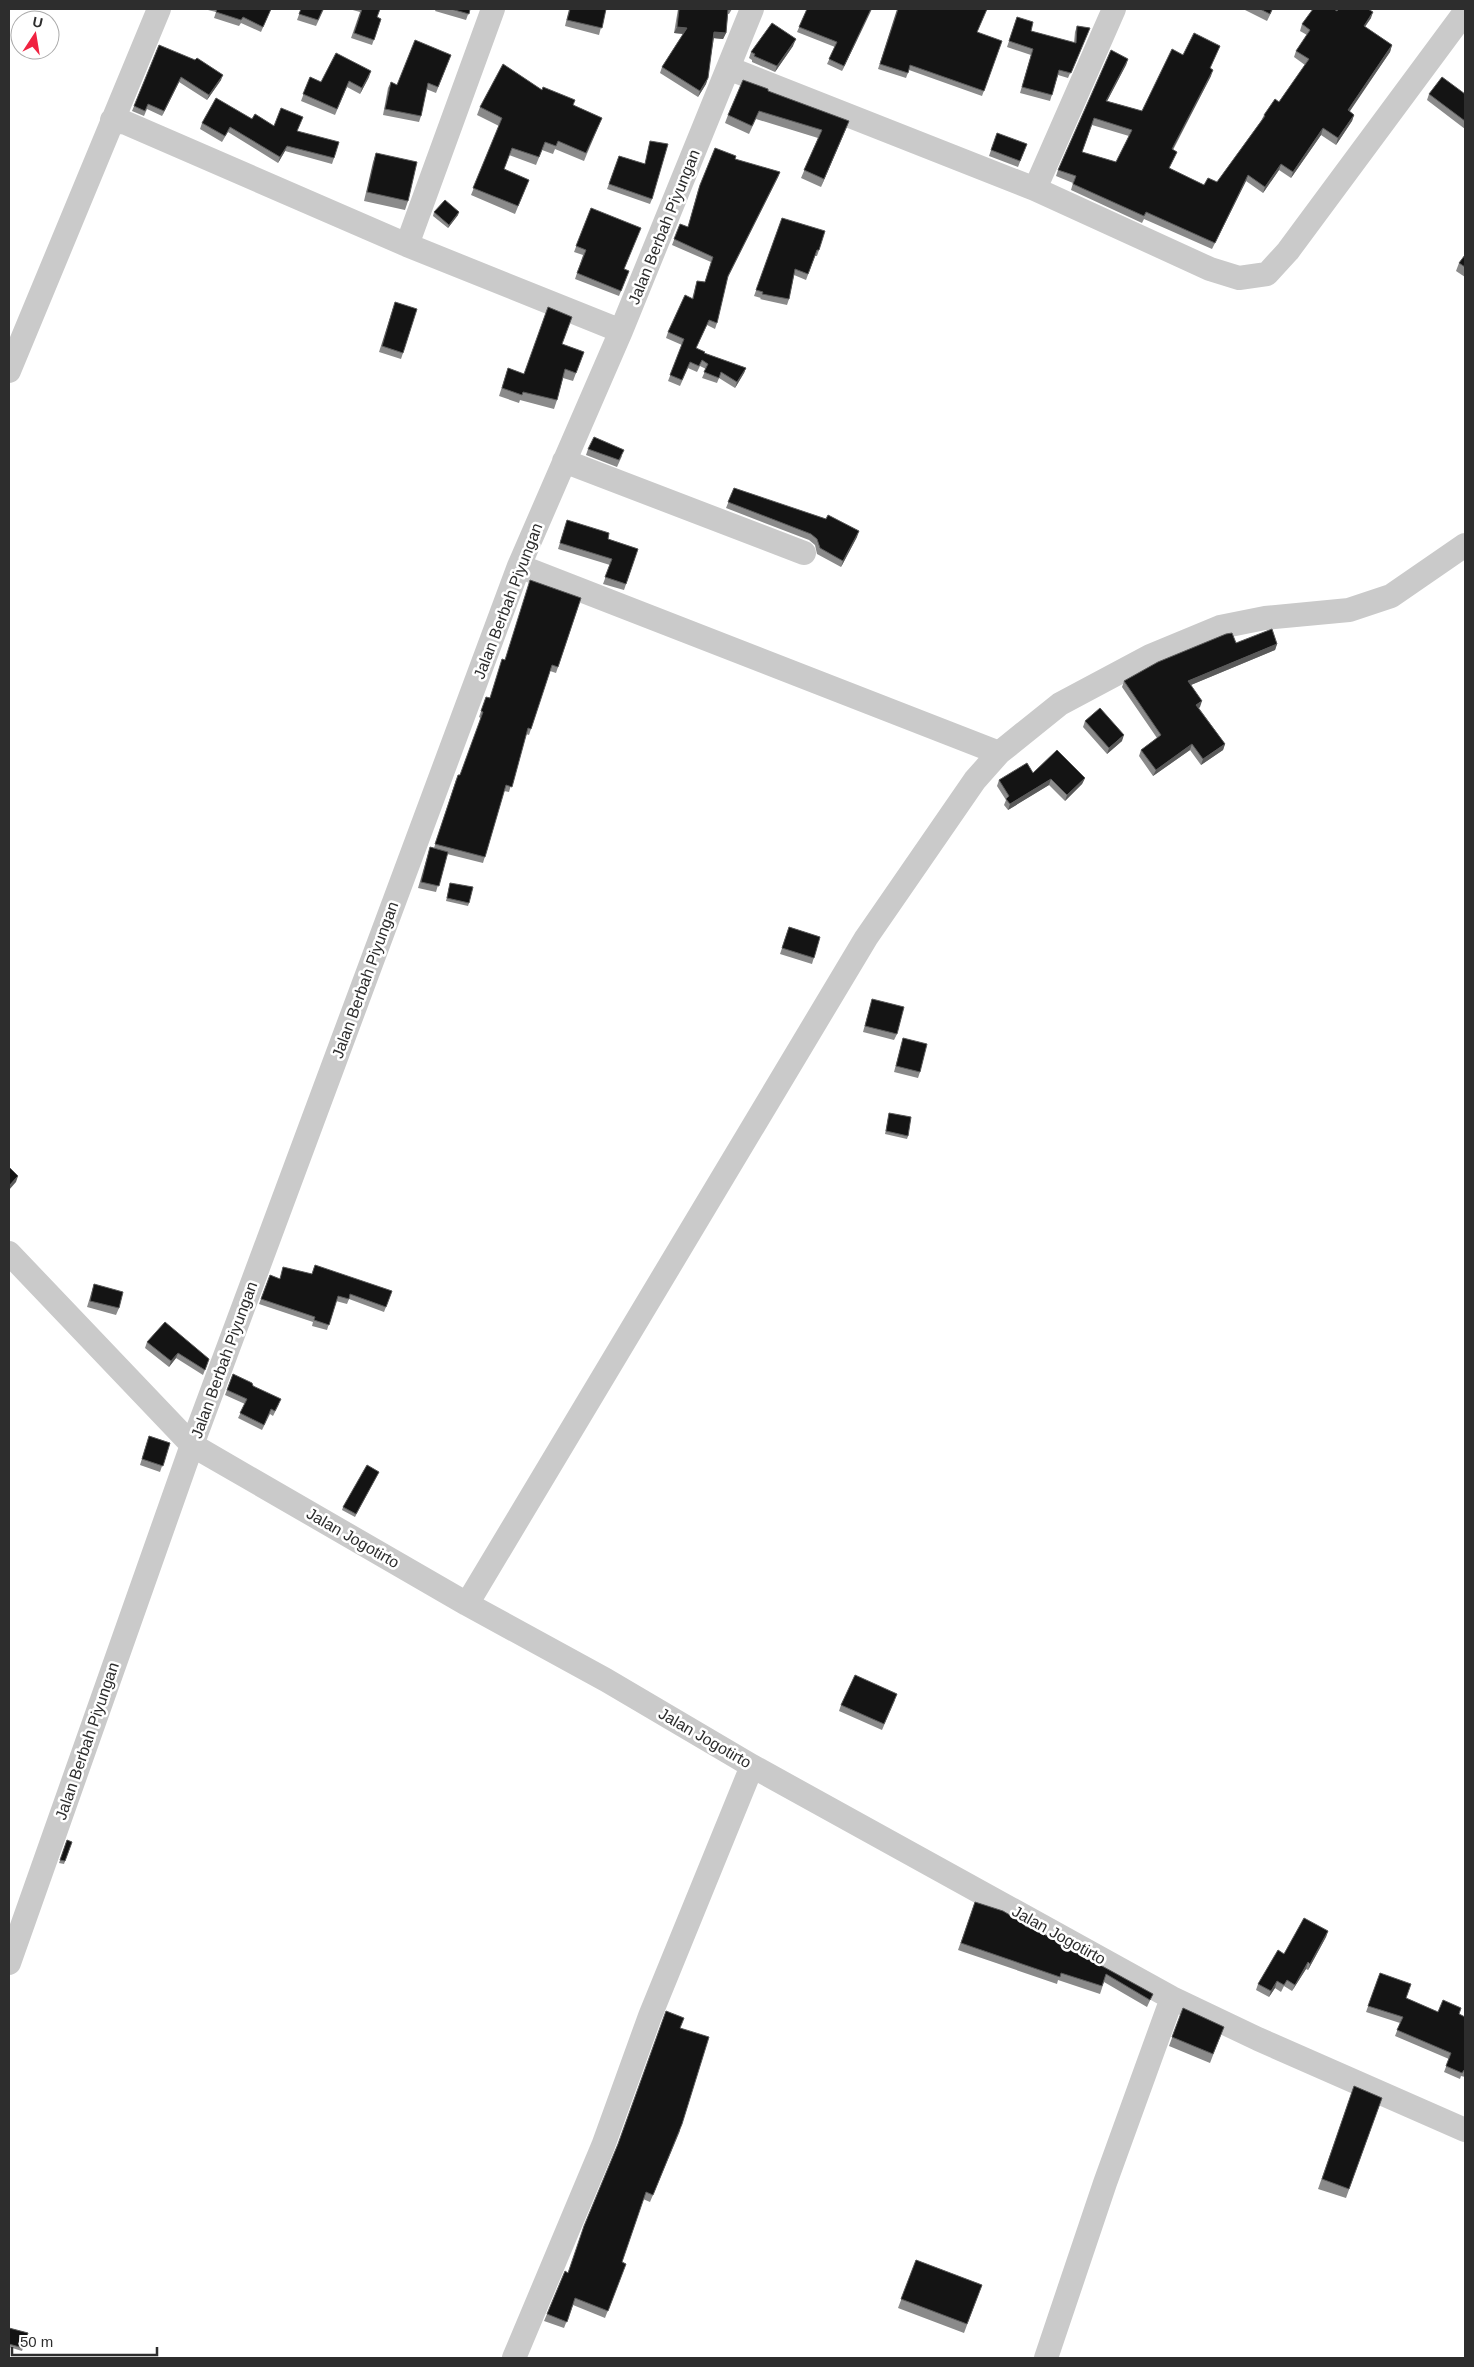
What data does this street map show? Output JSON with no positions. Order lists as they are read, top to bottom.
{
  "streets": {
    "street": ["Jalan Berbah Piyungan", "Jalan Jogotirto"]
  },
  "crossings": [
    ["Jalan Berbah Piyungan", "Jalan Jogotirto"]
  ],
  "scale_bar": "50 m",
  "north": "top"
}
